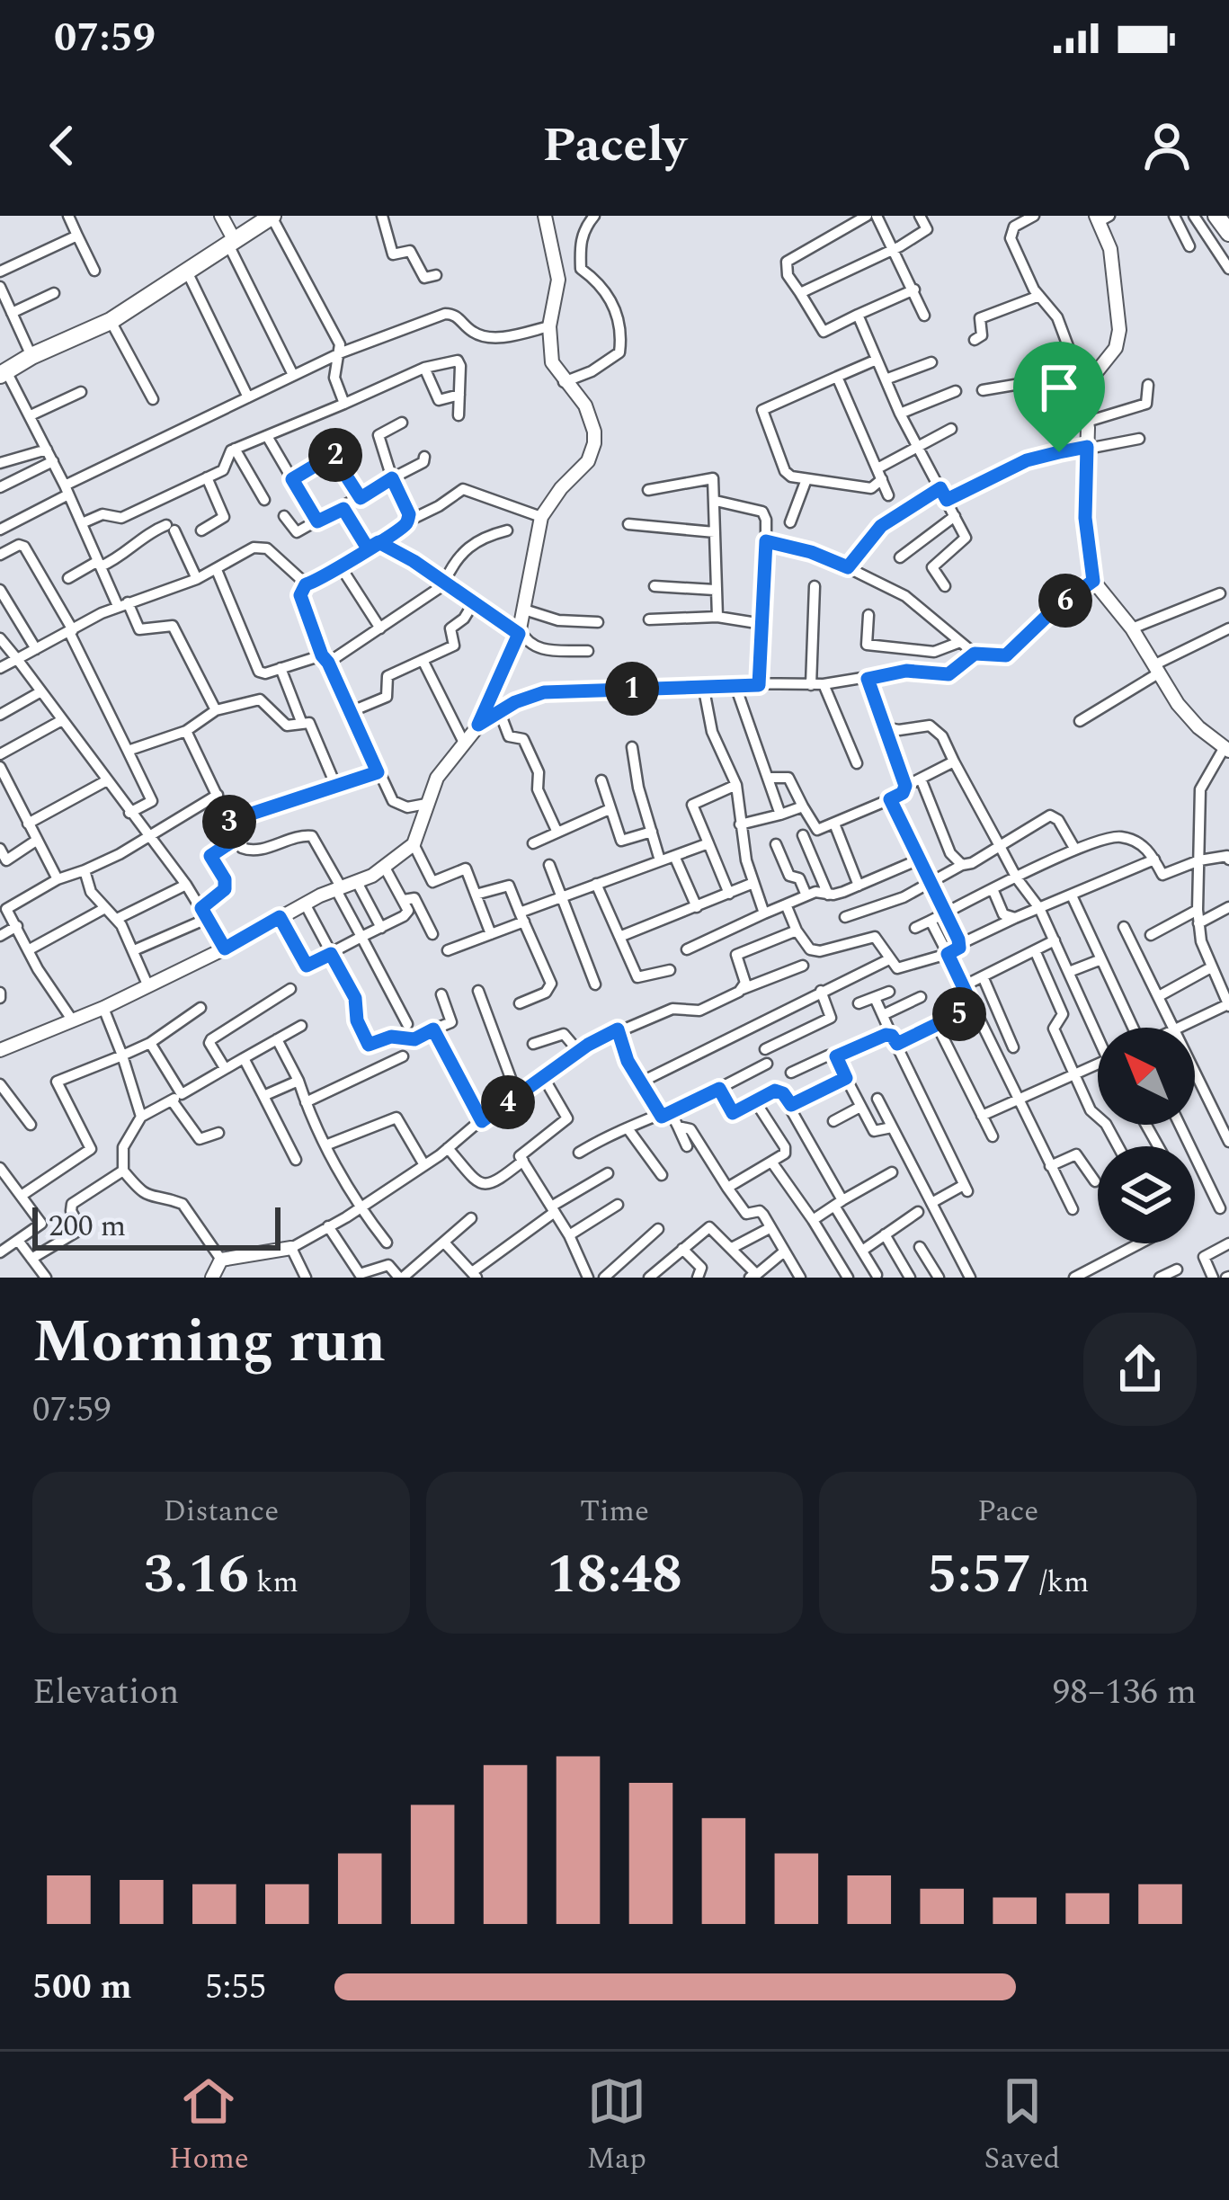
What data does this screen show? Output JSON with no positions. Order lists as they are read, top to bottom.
{
  "scale_bar": "200 m",
  "north": "top left",
  "page": {
    "status": "07:59",
    "header": "Pacely",
    "pins": [
      "2",
      "6",
      "1",
      "3",
      "5",
      "4"
    ],
    "scale": "200 m",
    "heading": ["Morning run", "07:59"],
    "stats": [
      ["Distance", "3.16 km"],
      ["Time", "18:48"],
      ["Pace", "5:57 /km"]
    ],
    "chart": ["Elevation", "98–136 m"],
    "list": [
      {
        "name": "500 m",
        "note": "5:55"
      }
    ],
    "tabs": ["Home", "Map", "Saved"]
  }
}
